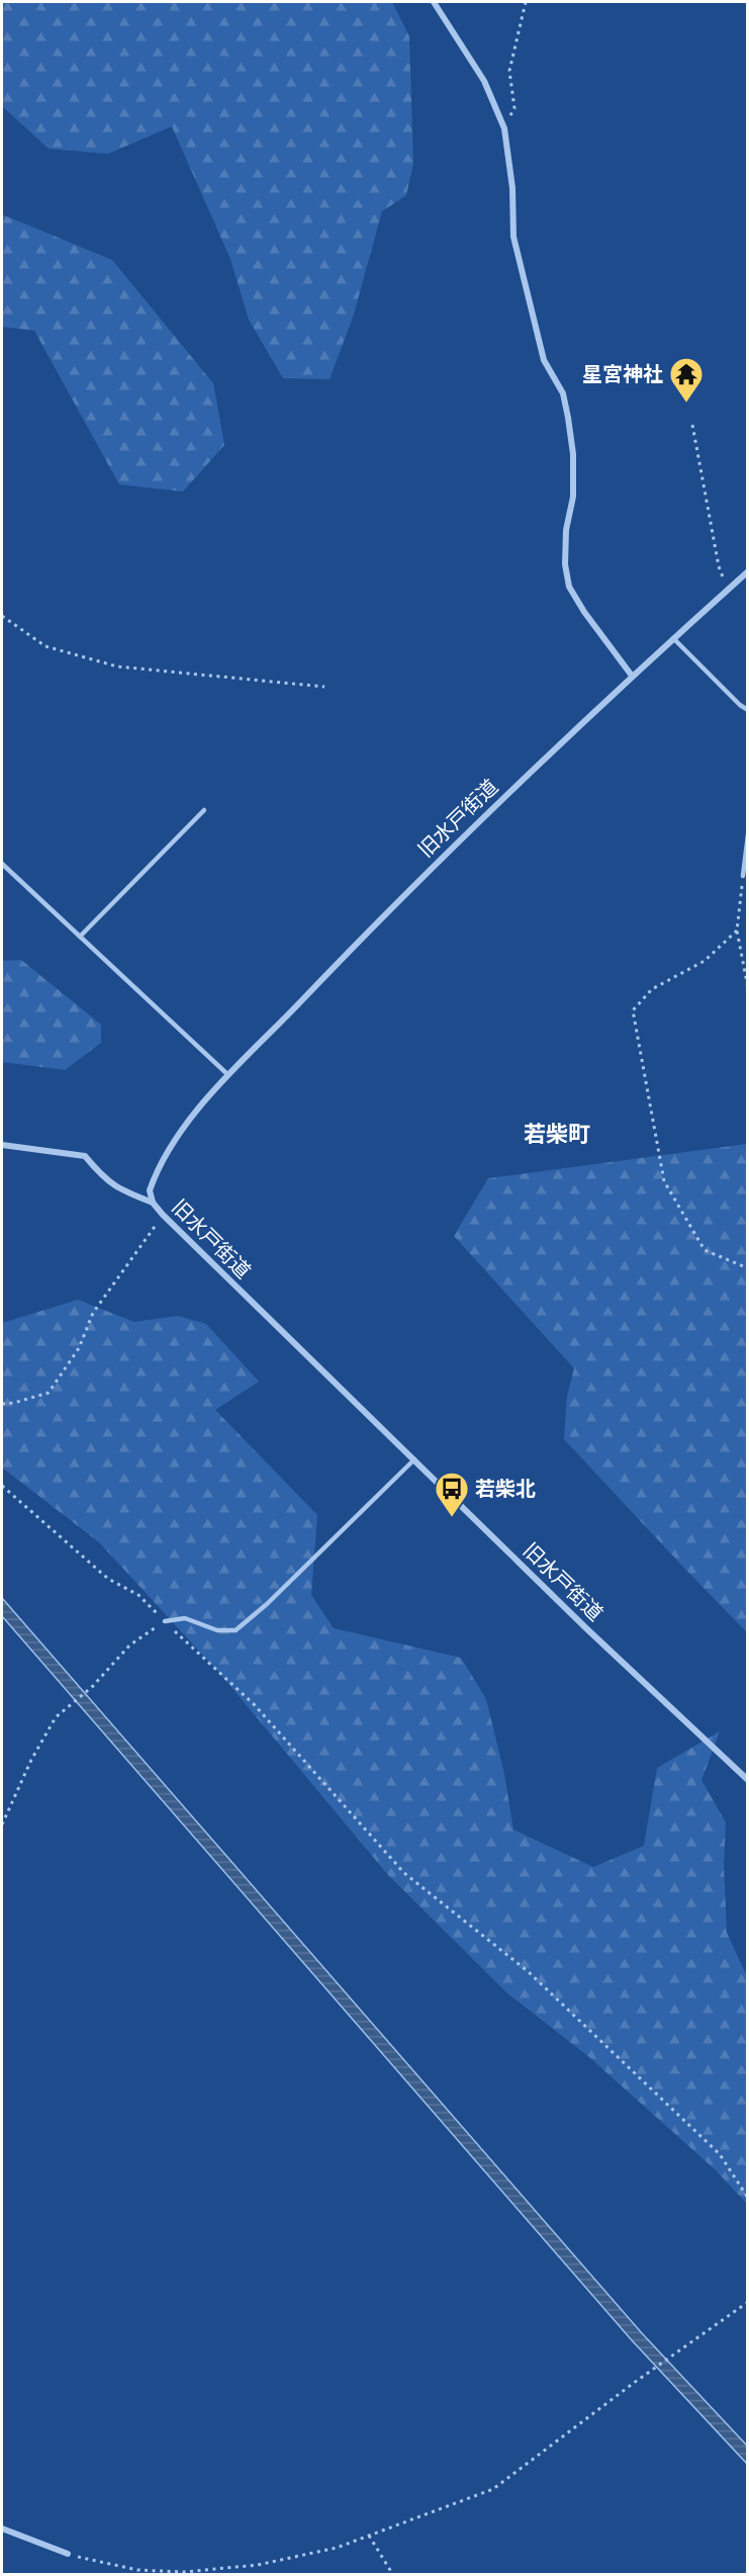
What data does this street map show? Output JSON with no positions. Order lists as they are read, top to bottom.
{
  "streets": {
    "street": ["旧水戸街道"]
  },
  "districts": ["若柴町"],
  "places": {
    "temple": ["星宮神社"],
    "bus stop": ["若柴北"]
  }
}
